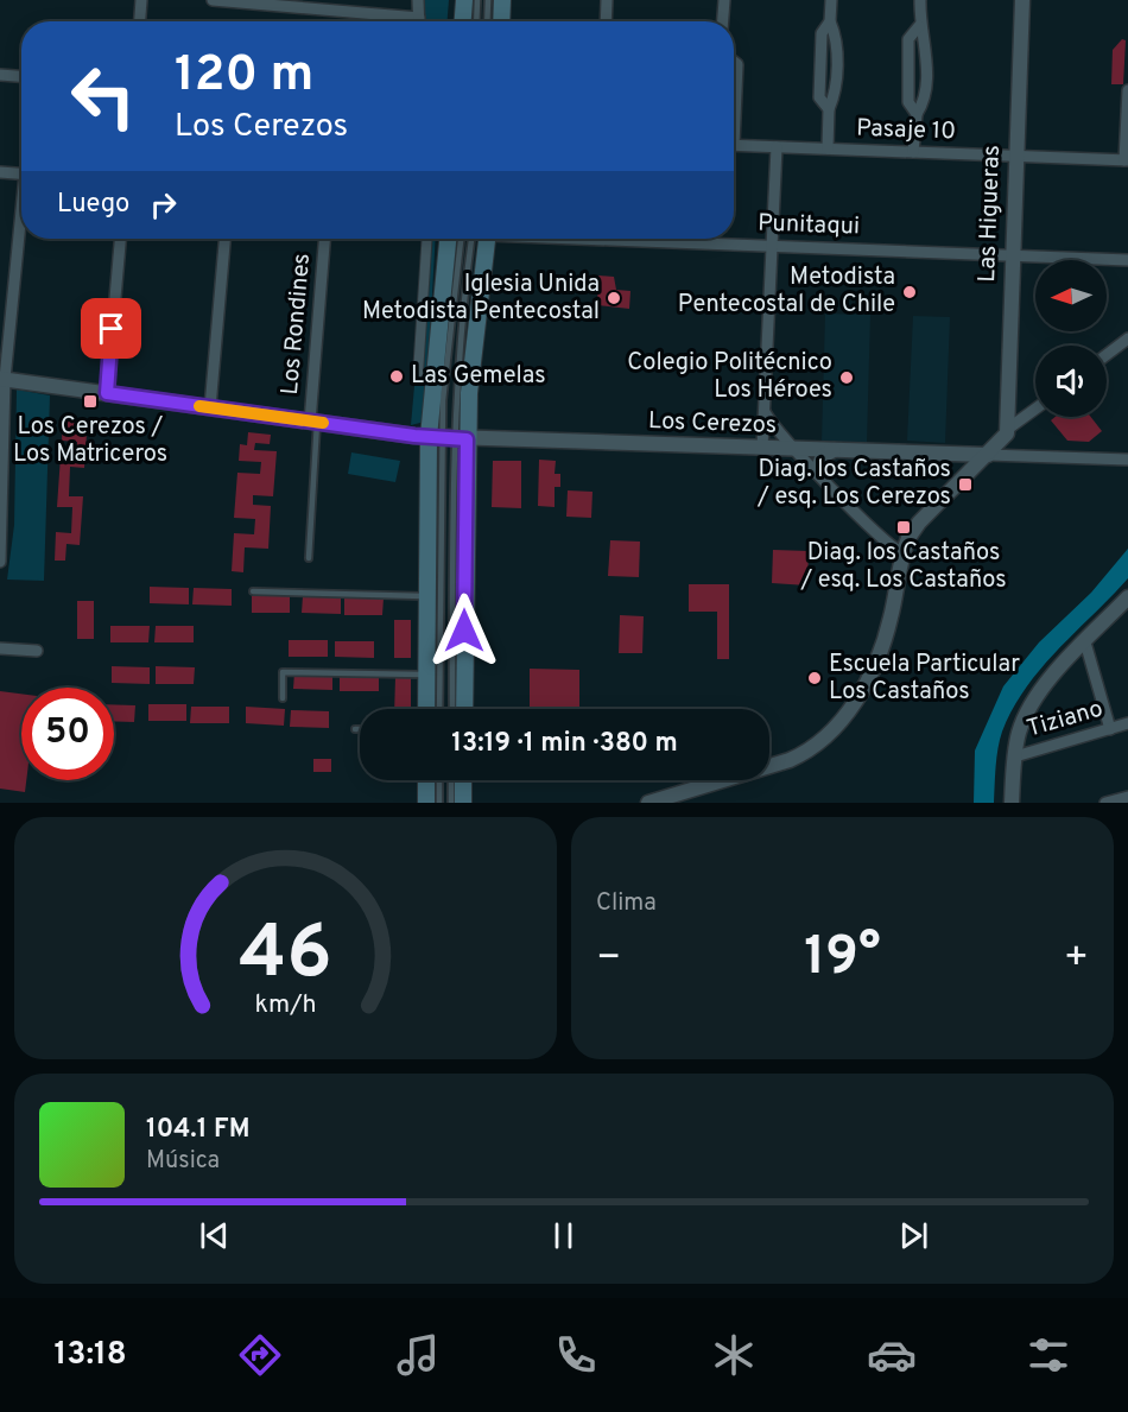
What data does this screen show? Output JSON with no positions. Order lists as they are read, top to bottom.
{
  "streets": {
    "street": [
      "Pasaje 10",
      "Las Higueras",
      "Punitaqui",
      "Los Rondines",
      "Los Cerezos",
      "Tiziano"
    ]
  },
  "crossings": [
    ["Pasaje 10", "Las Higueras"],
    ["Las Higueras", "Punitaqui"],
    ["Los Rondines", "Los Cerezos"]
  ],
  "places": {
    "other": [
      "Metodista Pentecostal de Chile",
      "Iglesia Unida Metodista Pentecostal",
      "Las Gemelas",
      "Colegio Politécnico Los Héroes",
      "Escuela Particular Los Castaños"
    ],
    "transit": ["Los Cerezos / Los Matriceros", "Diag. los Castaños / esq. Los Cerezos", "Diag. los Castaños / esq. Los Castaños"]
  },
  "north": "left",
  "page": {
    "turn": ["120 m", "Los Cerezos"],
    "then": "Luego",
    "limit": "50",
    "trip": "13:19 · 1 min · 380 m",
    "tile": "Clima",
    "heat": ["−", "19°", "+"],
    "song": ["104.1 FM", "Música"],
    "tabs": "13:18",
    "gauge": ["46", "km/h"]
  }
}
